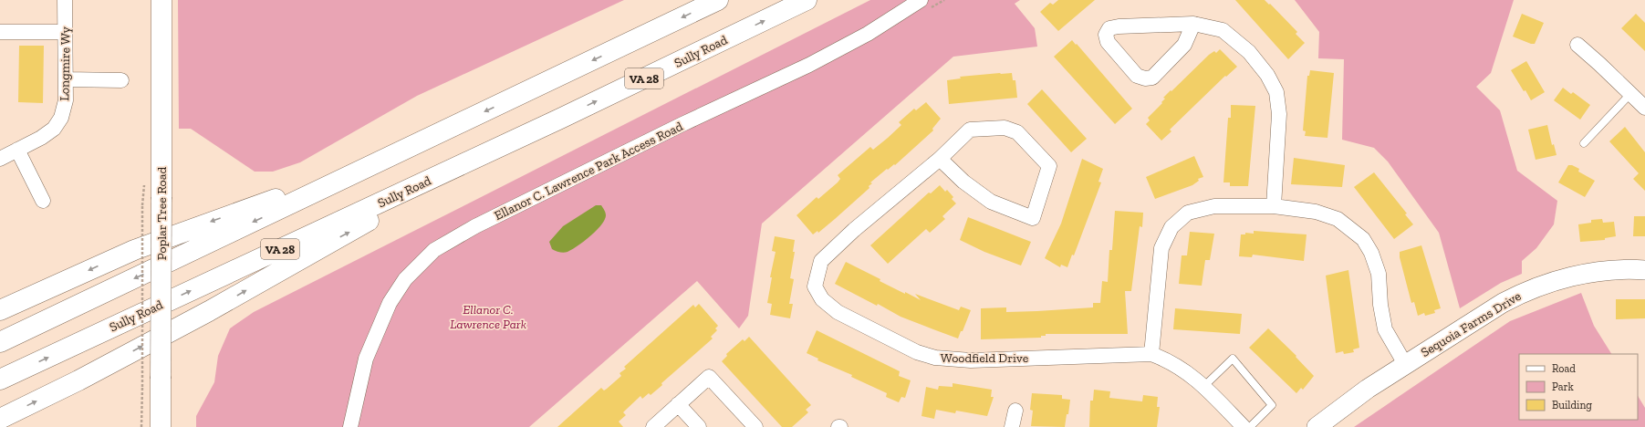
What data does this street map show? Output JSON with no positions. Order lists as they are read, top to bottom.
{
  "streets": {
    "main road": ["Sully Road", "VA 28", "Poplar Tree Road"],
    "street": [
      "Longmire Wy",
      "Ellanor C. Lawrence Park Access Road",
      "Sequoia Farms Drive",
      "Woodfield Drive"
    ]
  },
  "parks": ["Ellanor C. Lawrence Park"],
  "legend": ["Road", "Park", "Building"]
}
